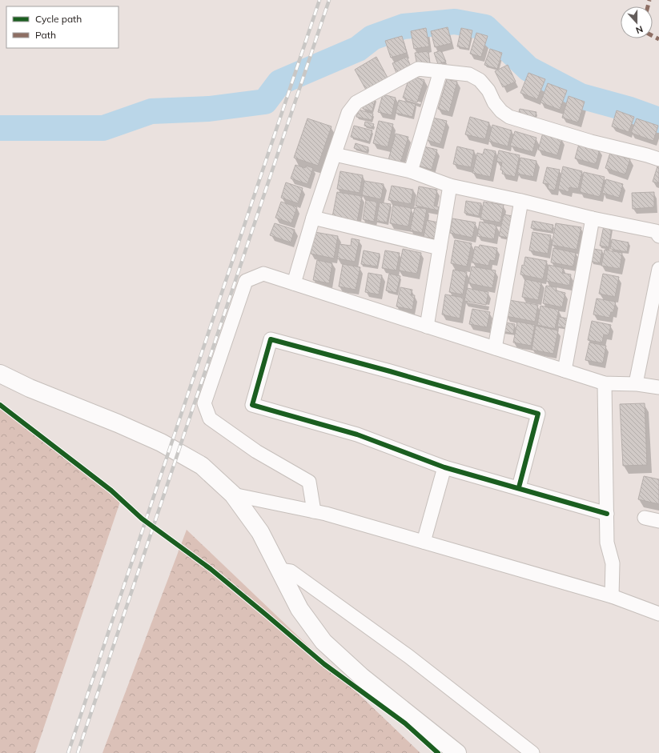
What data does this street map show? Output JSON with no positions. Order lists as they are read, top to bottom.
{
  "legend": ["Cycle path", "Path"],
  "north": "bottom"
}
